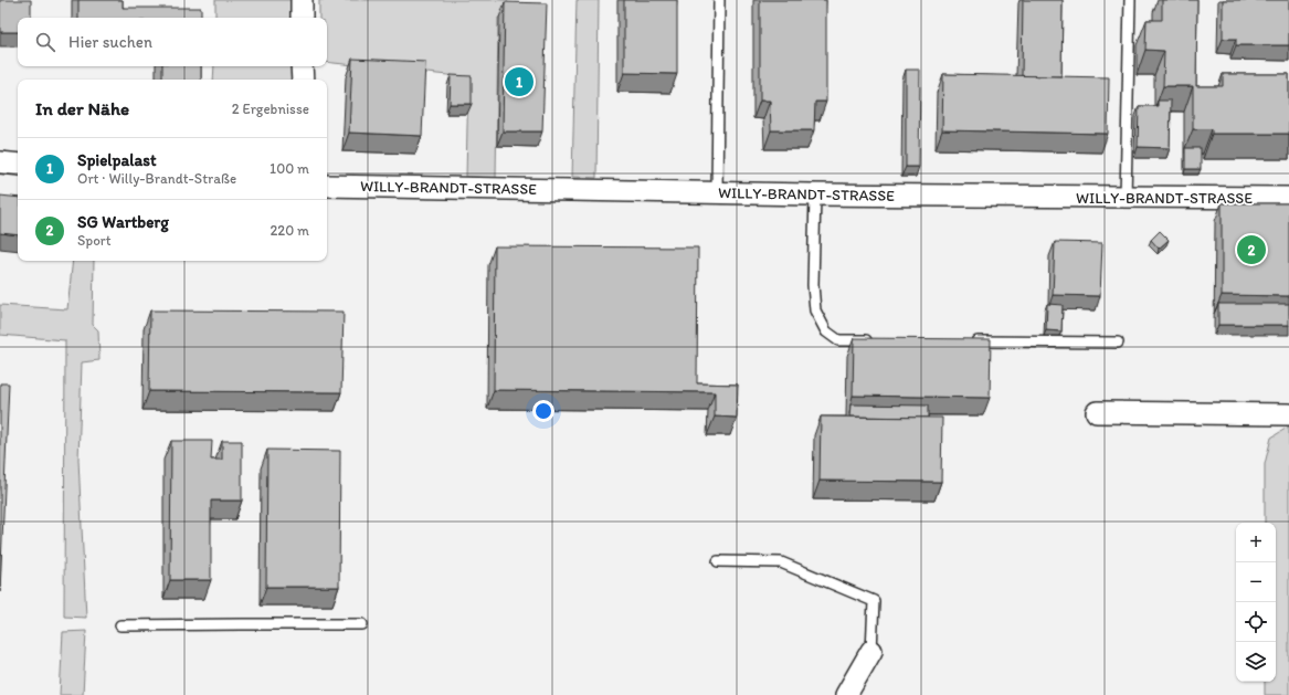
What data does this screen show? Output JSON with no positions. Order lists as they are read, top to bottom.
{
  "streets": {
    "street": ["WILLY-BRANDT-STRASSE"]
  },
  "page": {
    "search": "Hier suchen",
    "pins": ["1", "2"],
    "heading": ["In der Nähe", "2 Ergebnisse"],
    "list": [
      {
        "mark": "1",
        "name": "Spielpalast",
        "note": "Ort · Willy-Brandt-Straße",
        "value": "100 m"
      },
      {
        "mark": "2",
        "name": "SG Wartberg",
        "note": "Sport",
        "value": "220 m"
      }
    ],
    "map_buttons": ["+", "−"]
  }
}
